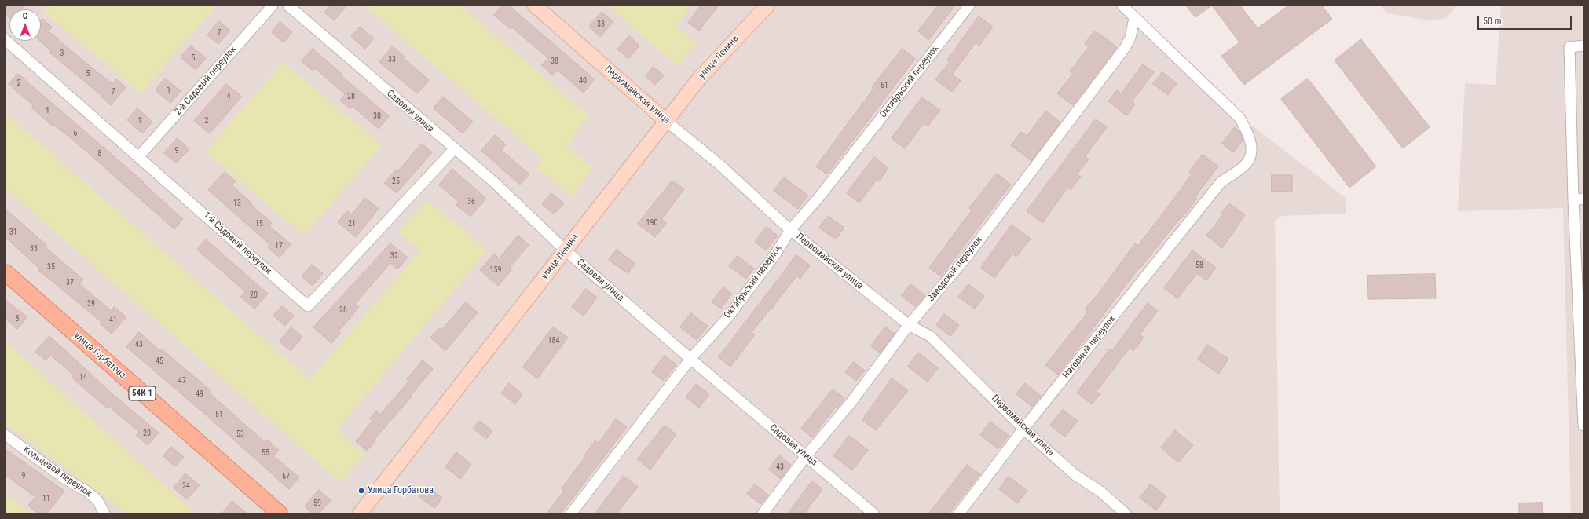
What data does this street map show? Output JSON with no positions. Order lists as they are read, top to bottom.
{
  "streets": {
    "main road": [
      "улица Ленина",
      "Первомайская улица",
      "улица Горбатова",
      "54К-1"
    ],
    "street": [
      "2-й Садовый переулок",
      "Октябрьский переулок",
      "Садовая улица",
      "1-й Садовый переулок",
      "Заводской переулок",
      "Нагорный переулок",
      "Кольцевой переулок"
    ]
  },
  "crossings": [
    ["улица Ленина", "Первомайская улица"],
    ["улица Ленина", "Садовая улица"],
    ["2-й Садовый переулок", "1-й Садовый переулок"],
    ["Октябрьский переулок", "Первомайская улица"],
    ["Октябрьский переулок", "Садовая улица"],
    ["Первомайская улица", "Заводской переулок"],
    ["Первомайская улица", "Нагорный переулок"],
    ["Садовая улица", "1-й Садовый переулок"],
    ["Садовая улица", "Заводской переулок"],
    ["Заводской переулок", "Нагорный переулок"]
  ],
  "places": ["Улица Горбатова"],
  "house_numbers": [
    "33",
    "7",
    "3",
    "5",
    "33",
    "38",
    "5",
    "40",
    "2",
    "61",
    "3",
    "7",
    "4",
    "28",
    "4",
    "30",
    "1",
    "2",
    "6",
    "9",
    "8",
    "25",
    "36",
    "13",
    "190",
    "15",
    "21",
    "31",
    "17",
    "33",
    "32",
    "58",
    "35",
    "159",
    "37",
    "20",
    "39",
    "28",
    "8",
    "41",
    "184",
    "43",
    "45",
    "14",
    "47",
    "49",
    "51",
    "20",
    "53",
    "55",
    "43",
    "9",
    "57",
    "24",
    "11",
    "59"
  ],
  "scale_bar": "50 m",
  "north": "top"
}
